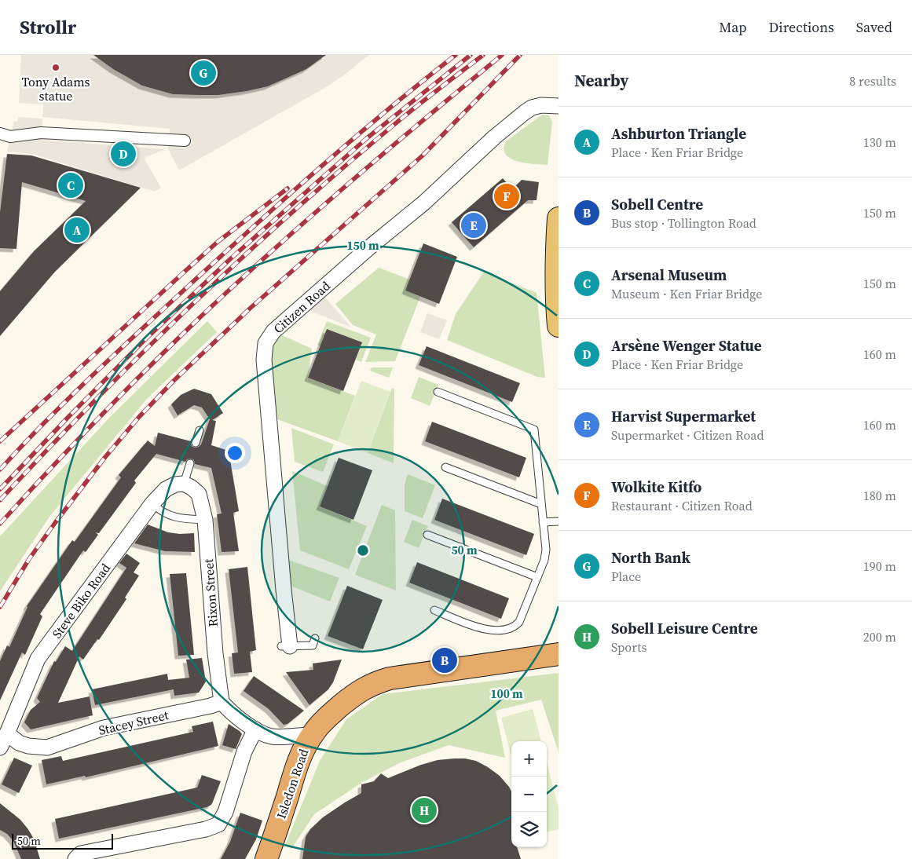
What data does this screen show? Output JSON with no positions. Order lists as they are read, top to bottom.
{
  "streets": {
    "highway": ["Isledon Road"],
    "street": [
      "Citizen Road",
      "Rixon Street",
      "Steve Biko Road",
      "Stacey Street"
    ]
  },
  "crossings": [
    ["Rixon Street", "Steve Biko Road"],
    ["Rixon Street", "Stacey Street"],
    ["Steve Biko Road", "Stacey Street"]
  ],
  "places": ["Tony Adams statue"],
  "scale_bar": "50 m",
  "page": {
    "header": "Strollr",
    "nav": ["Map", "Directions", "Saved"],
    "heading": ["Nearby", "8 results"],
    "pins": [
      "G",
      "D",
      "C",
      "F",
      "E",
      "A",
      "B",
      "H"
    ],
    "list": [
      {
        "mark": "A",
        "name": "Ashburton Triangle",
        "note": "Place · Ken Friar Bridge",
        "value": "130 m"
      },
      {
        "mark": "B",
        "name": "Sobell Centre",
        "note": "Bus stop · Tollington Road",
        "value": "150 m"
      },
      {
        "mark": "C",
        "name": "Arsenal Museum",
        "note": "Museum · Ken Friar Bridge",
        "value": "150 m"
      },
      {
        "mark": "D",
        "name": "Arsène Wenger Statue",
        "note": "Place · Ken Friar Bridge",
        "value": "160 m"
      },
      {
        "mark": "E",
        "name": "Harvist Supermarket",
        "note": "Supermarket · Citizen Road",
        "value": "160 m"
      },
      {
        "mark": "F",
        "name": "Wolkite Kitfo",
        "note": "Restaurant · Citizen Road",
        "value": "180 m"
      },
      {
        "mark": "G",
        "name": "North Bank",
        "note": "Place",
        "value": "190 m"
      },
      {
        "mark": "H",
        "name": "Sobell Leisure Centre",
        "note": "Sports",
        "value": "200 m"
      }
    ],
    "map_buttons": ["+", "−"],
    "scale": "50 m"
  },
  "rings": ["150 m", "50 m", "100 m"]
}
